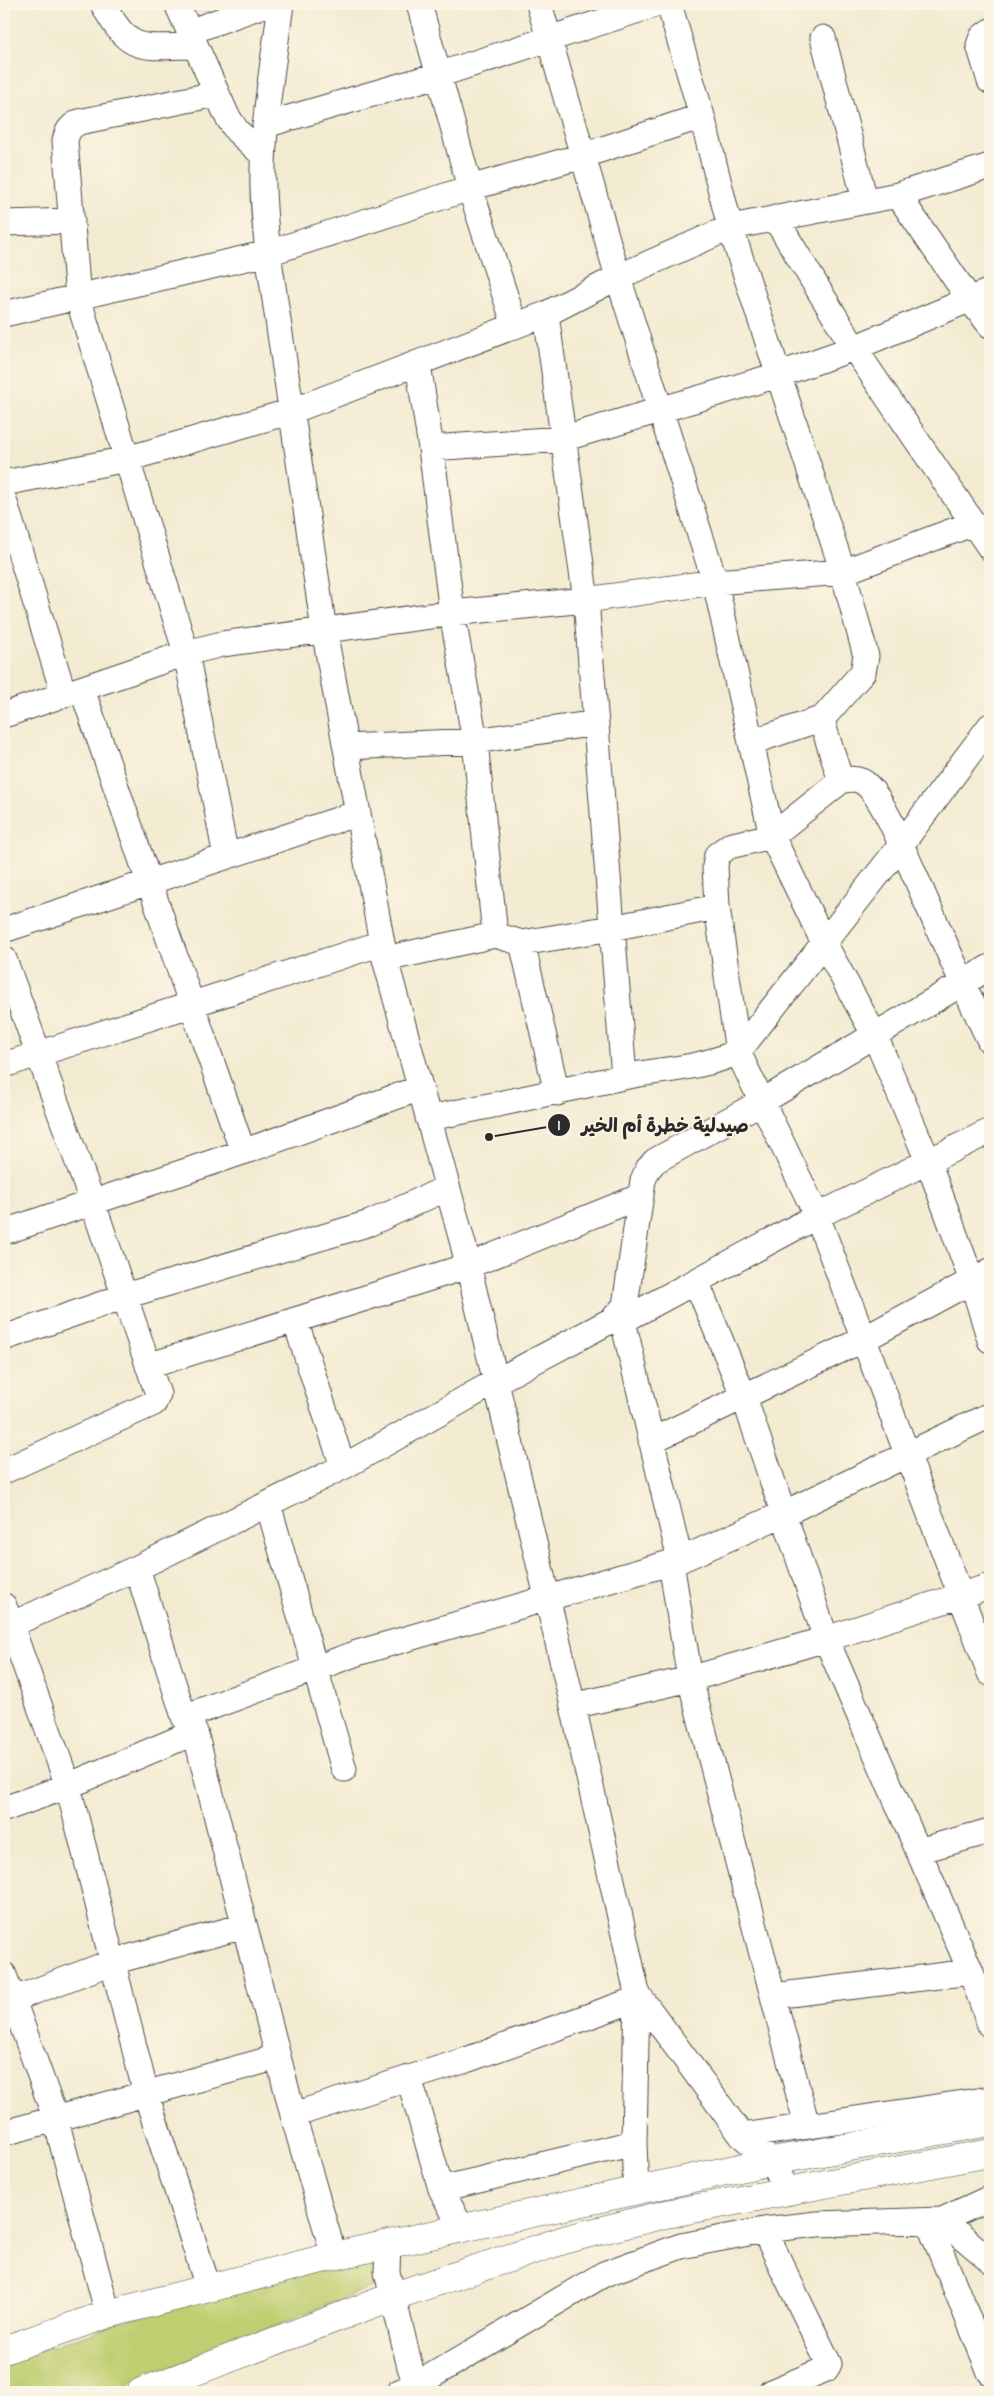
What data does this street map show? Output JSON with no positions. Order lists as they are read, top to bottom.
{
  "places": ["صيدلية خطرة أم الخير"]
}
